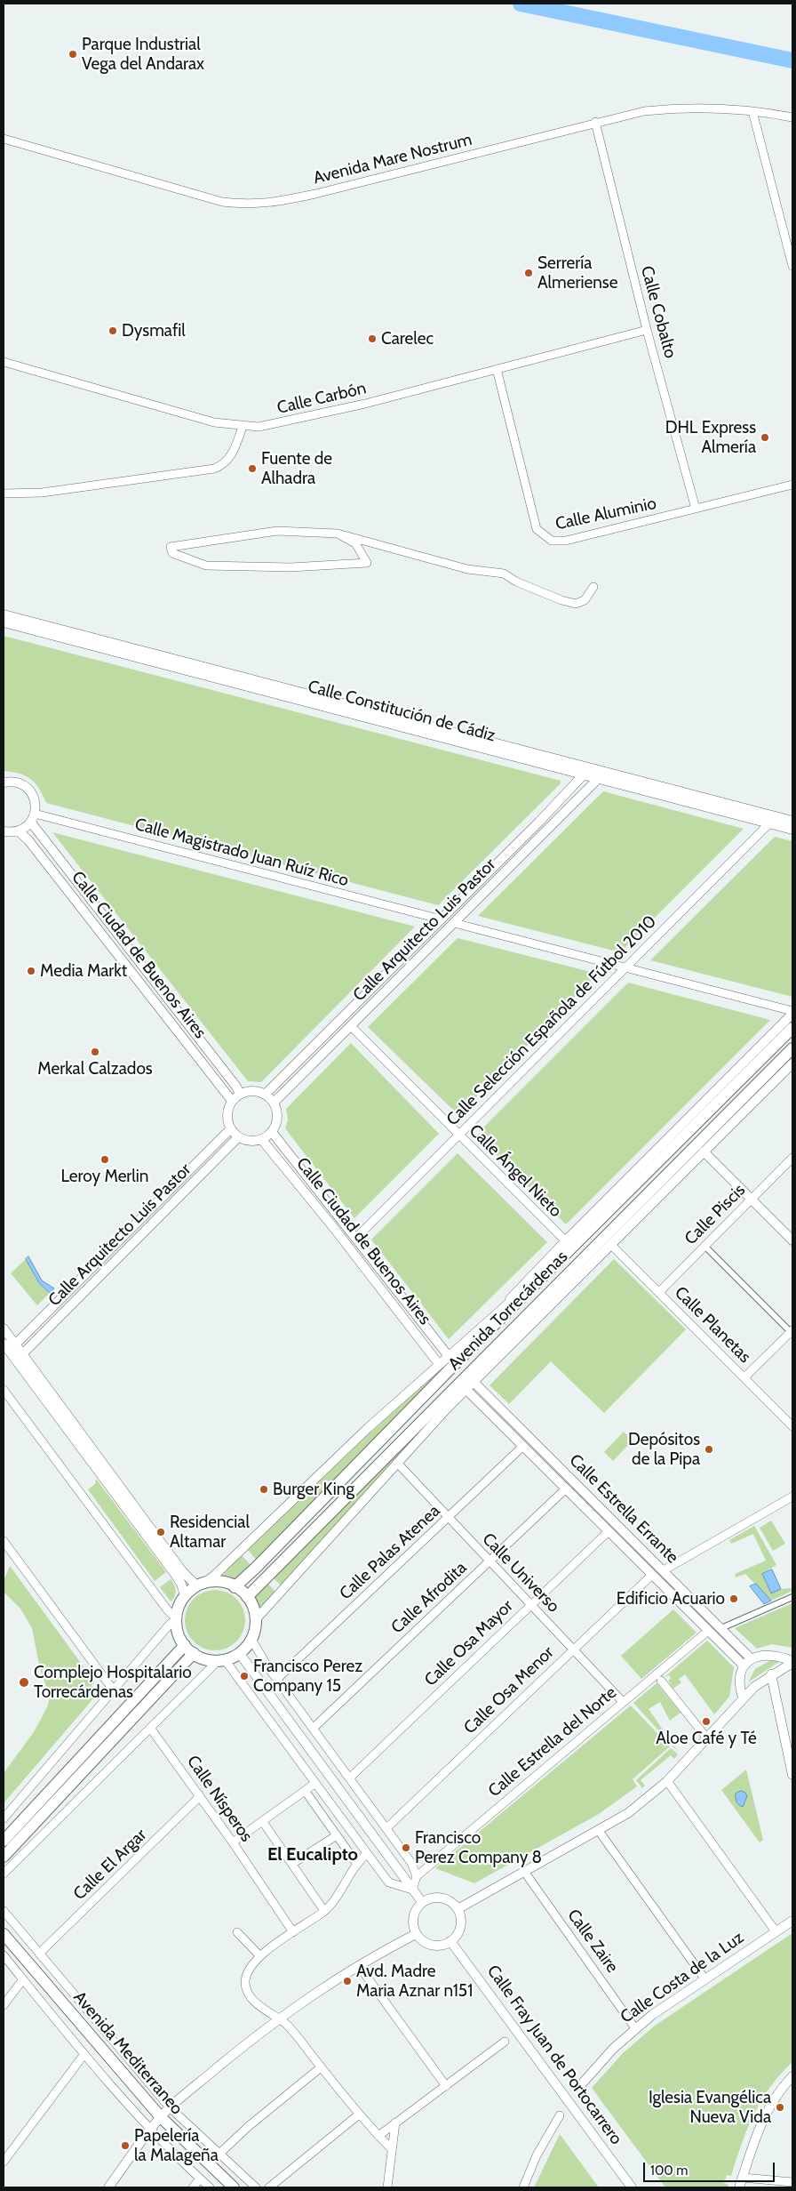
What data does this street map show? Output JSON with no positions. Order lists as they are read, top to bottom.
{
  "streets": {
    "main road": ["Avenida Torrecárdenas", "Avenida Mediterraneo"],
    "street": [
      "Avenida Mare Nostrum",
      "Calle Cobalto",
      "Calle Carbón",
      "Calle Aluminio",
      "Calle Constitución de Cádiz",
      "Calle Magistrado Juan Ruíz Rico",
      "Calle Arquitecto Luis Pastor",
      "Calle Ciudad de Buenos Aires",
      "Calle Selección Española de Fútbol 2010",
      "Calle Ángel Nieto",
      "Calle Piscis",
      "Calle Planetas",
      "Calle Estrella Errante",
      "Calle Palas Atenea",
      "Calle Universo",
      "Calle Afrodita",
      "Calle Osa Mayor",
      "Calle Osa Menor",
      "Calle Estrella del Norte",
      "Calle Nísperos",
      "Calle El Argar",
      "Calle Zaire",
      "Calle Costa de la Luz",
      "Calle Fray Juan de Portocarrero"
    ]
  },
  "crossings": [
    ["Avenida Mare Nostrum", "Calle Cobalto"],
    ["Calle Cobalto", "Calle Carbón"],
    ["Calle Cobalto", "Calle Aluminio"],
    ["Calle Carbón", "Calle Aluminio"],
    ["Calle Constitución de Cádiz", "Calle Arquitecto Luis Pastor"],
    ["Calle Constitución de Cádiz", "Calle Selección Española de Fútbol 2010"],
    ["Calle Magistrado Juan Ruíz Rico", "Calle Arquitecto Luis Pastor"],
    ["Calle Magistrado Juan Ruíz Rico", "Calle Ciudad de Buenos Aires"],
    ["Calle Arquitecto Luis Pastor", "Calle Ciudad de Buenos Aires"],
    ["Calle Arquitecto Luis Pastor", "Calle Ángel Nieto"],
    ["Calle Ciudad de Buenos Aires", "Calle Selección Española de Fútbol 2010"],
    ["Calle Ciudad de Buenos Aires", "Avenida Torrecárdenas"],
    ["Calle Selección Española de Fútbol 2010", "Calle Ángel Nieto"],
    ["Calle Ángel Nieto", "Avenida Torrecárdenas"],
    ["Calle Piscis", "Calle Planetas"],
    ["Avenida Torrecárdenas", "Calle Planetas"],
    ["Avenida Torrecárdenas", "Calle Estrella Errante"],
    ["Avenida Torrecárdenas", "Calle Universo"],
    ["Calle Estrella Errante", "Calle Palas Atenea"],
    ["Calle Estrella Errante", "Calle Afrodita"],
    ["Calle Estrella Errante", "Calle Osa Mayor"],
    ["Calle Estrella Errante", "Calle Osa Menor"],
    ["Calle Estrella Errante", "Calle Estrella del Norte"],
    ["Calle Palas Atenea", "Calle Universo"],
    ["Calle Universo", "Calle Afrodita"],
    ["Calle Universo", "Calle Osa Mayor"],
    ["Calle Universo", "Calle Osa Menor"],
    ["Calle Universo", "Calle Estrella del Norte"],
    ["Calle Nísperos", "Calle El Argar"],
    ["Calle Zaire", "Calle Costa de la Luz"]
  ],
  "districts": ["El Eucalipto"],
  "places": [
    "Parque Industrial Vega del Andarax",
    "Serrería Almeriense",
    "Dysmafil",
    "Carelec",
    "DHL Express Almería",
    "Fuente de Alhadra",
    "Media Markt",
    "Merkal Calzados",
    "Leroy Merlin",
    "Depósitos de la Pipa",
    "Burger King",
    "Residencial Altamar",
    "Edificio Acuario",
    "Francisco Perez Company 15",
    "Complejo Hospitalario Torrecárdenas",
    "Aloe Café y Té",
    "Francisco Perez Company 8",
    "Avd. Madre Maria Aznar n151",
    "Iglesia Evangélica Nueva Vida",
    "Papelería la Malageña"
  ],
  "scale_bar": "100 m"
}
